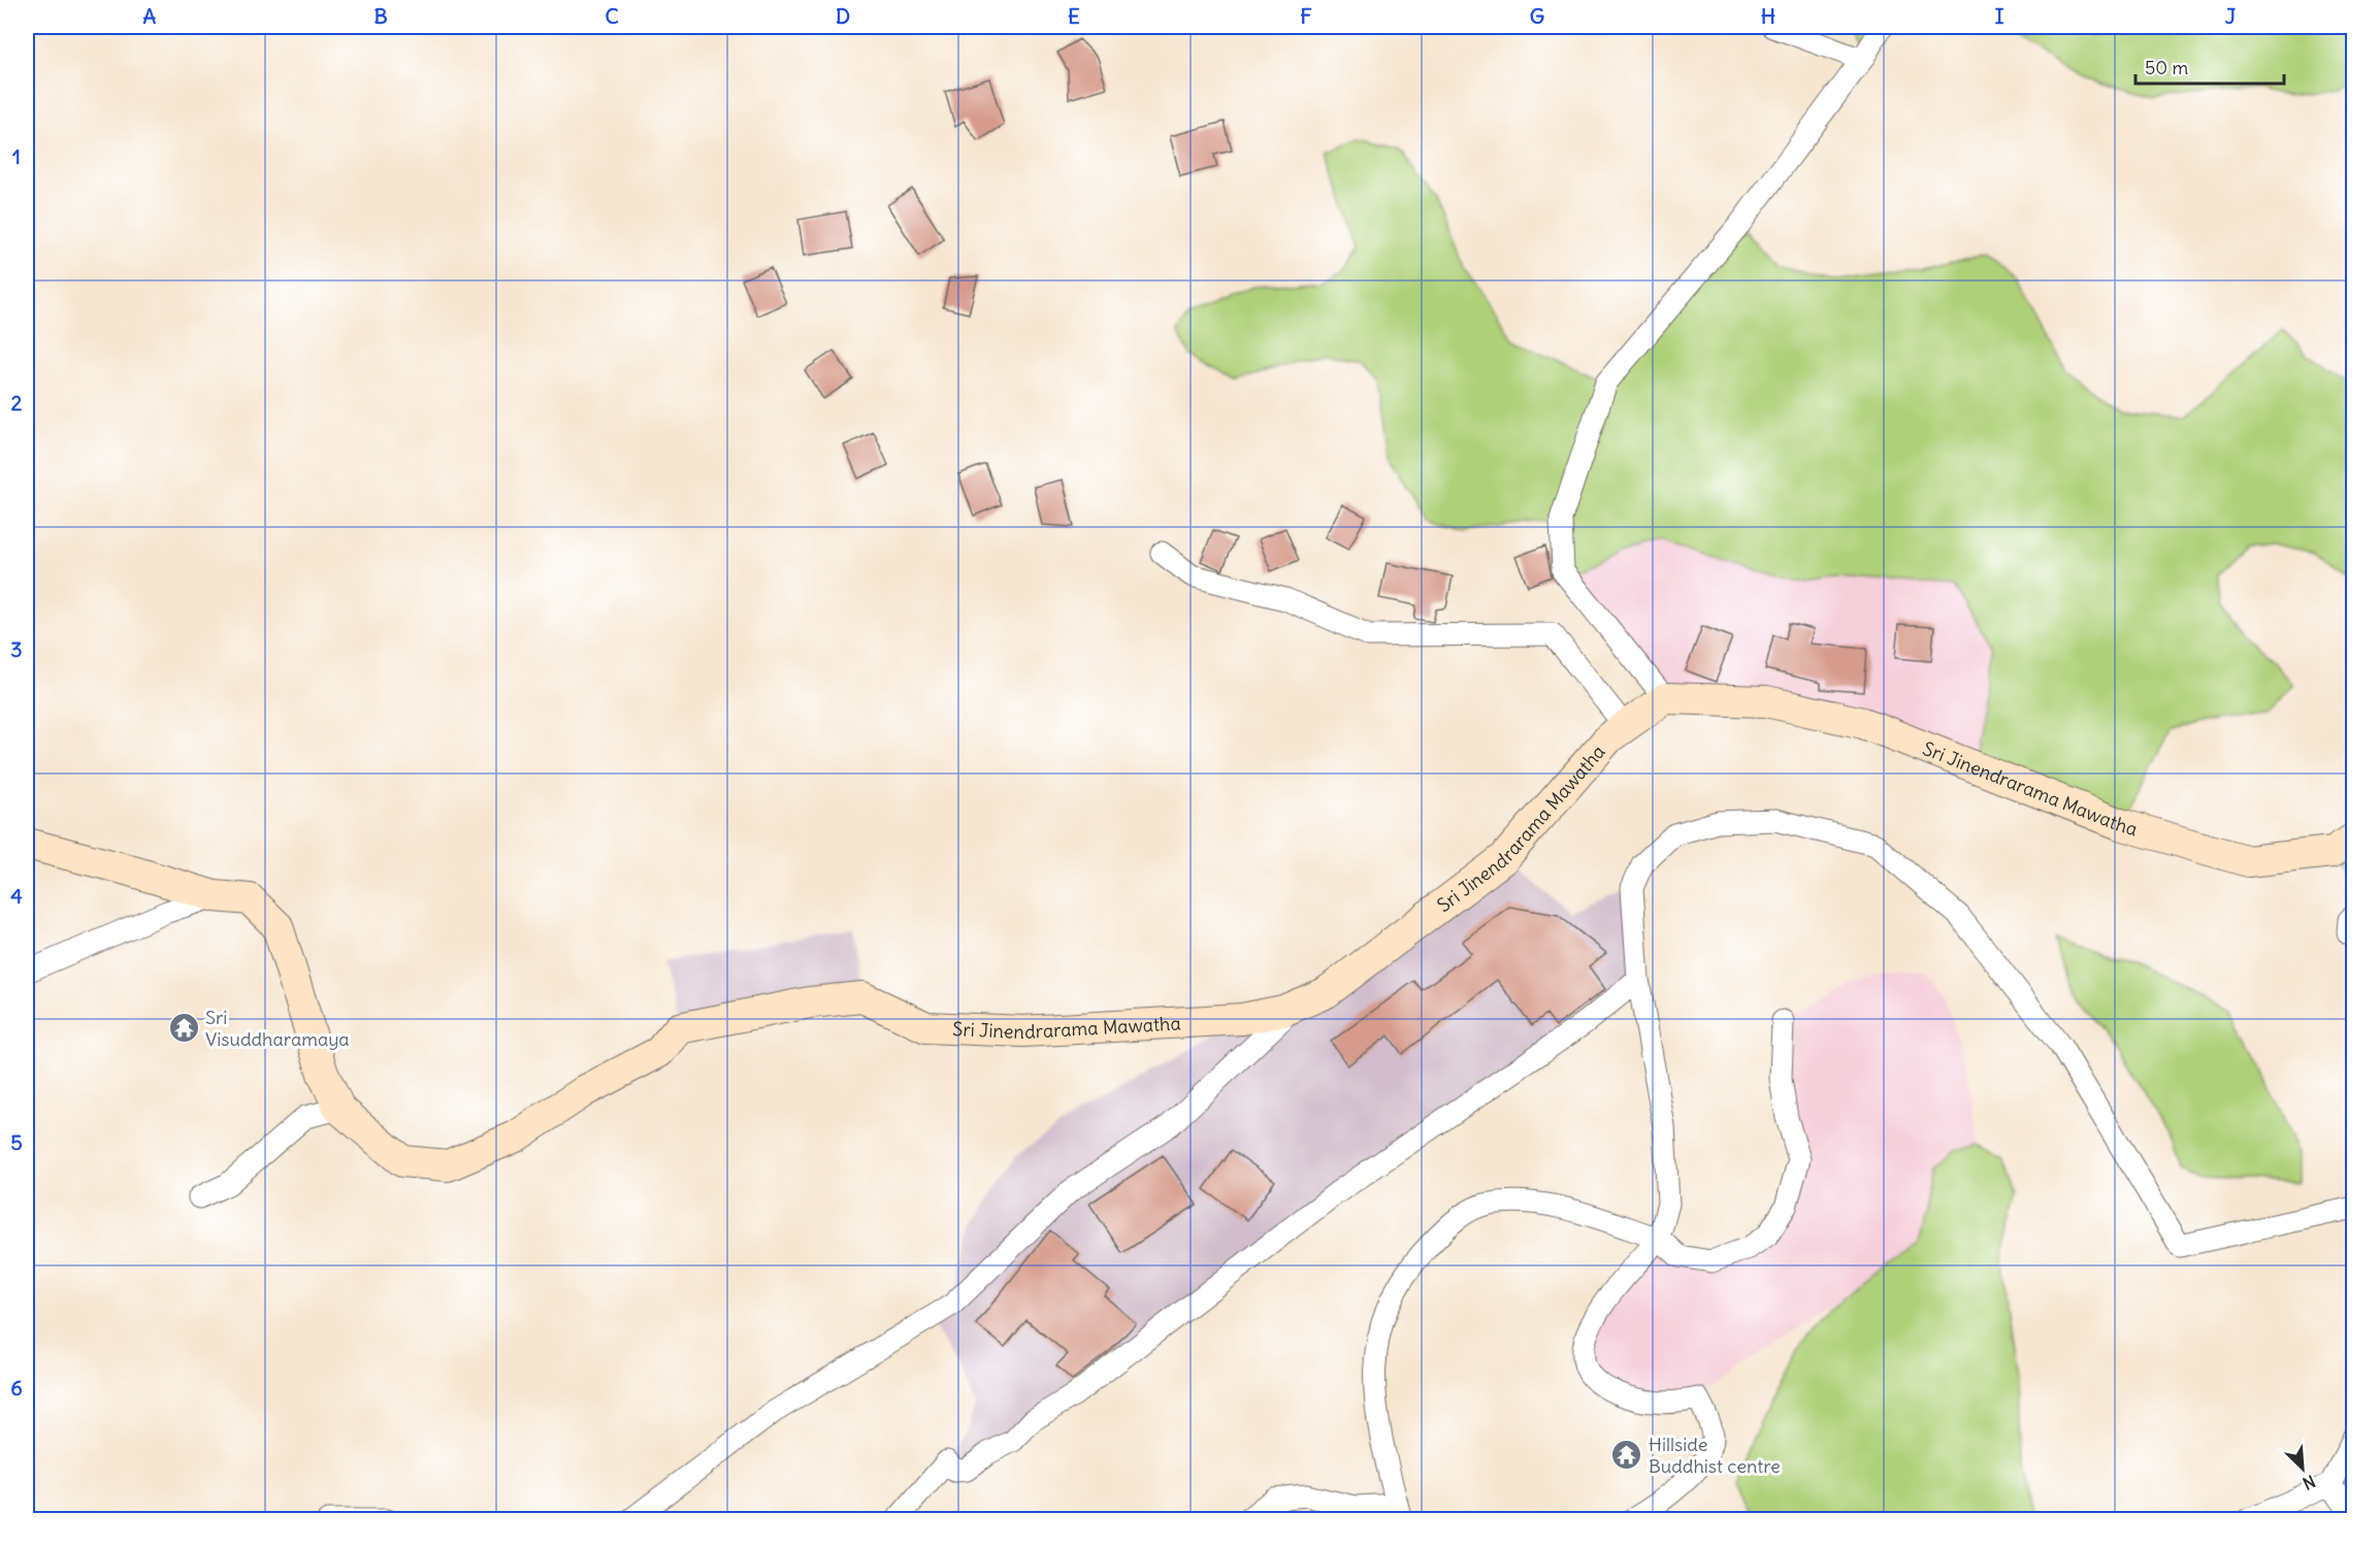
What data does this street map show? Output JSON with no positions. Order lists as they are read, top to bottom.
{
  "streets": {
    "main road": ["Sri Jinendrarama Mawatha"]
  },
  "places": {
    "temple": ["Sri Visuddharamaya", "Hillside Buddhist centre"]
  },
  "scale_bar": "50 m",
  "north": "bottom right",
  "grid": {
    "columns": [
      "A",
      "B",
      "C",
      "D",
      "E",
      "F",
      "G",
      "H",
      "I",
      "J"
    ],
    "rows": [
      "1",
      "2",
      "3",
      "4",
      "5",
      "6"
    ]
  }
}
